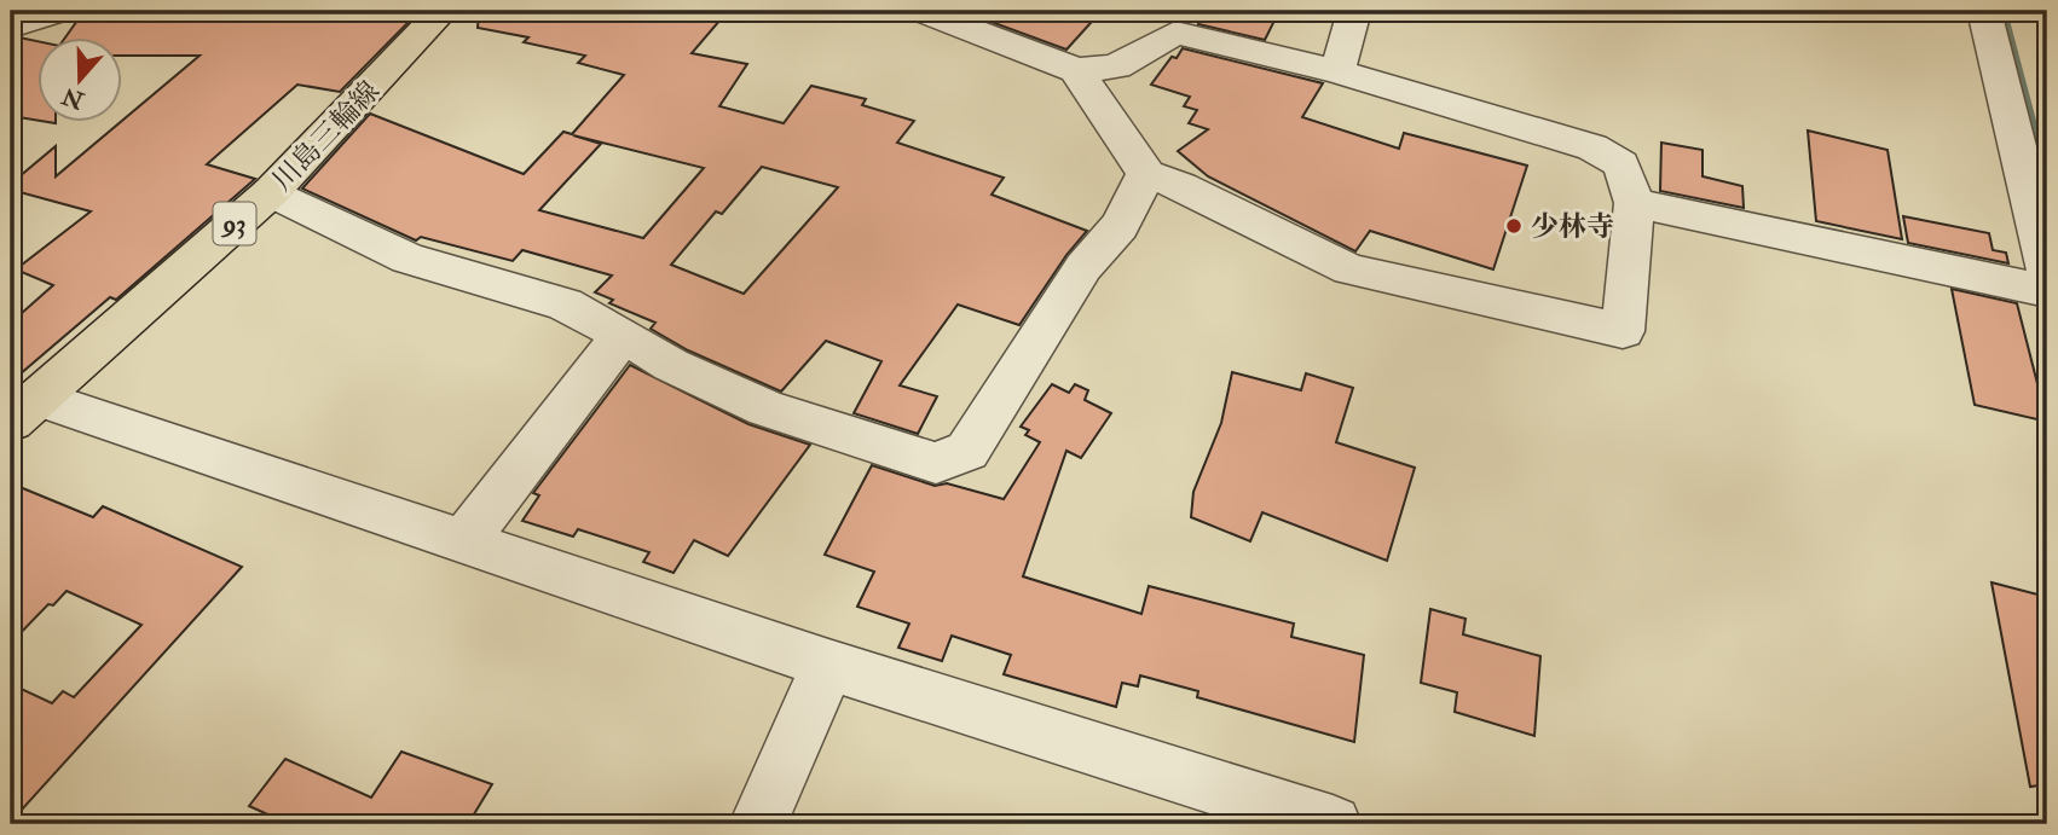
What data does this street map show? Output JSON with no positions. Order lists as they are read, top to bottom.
{
  "streets": {
    "main road": ["川島三輪線", "93"]
  },
  "places": ["少林寺"],
  "north": "bottom"
}
